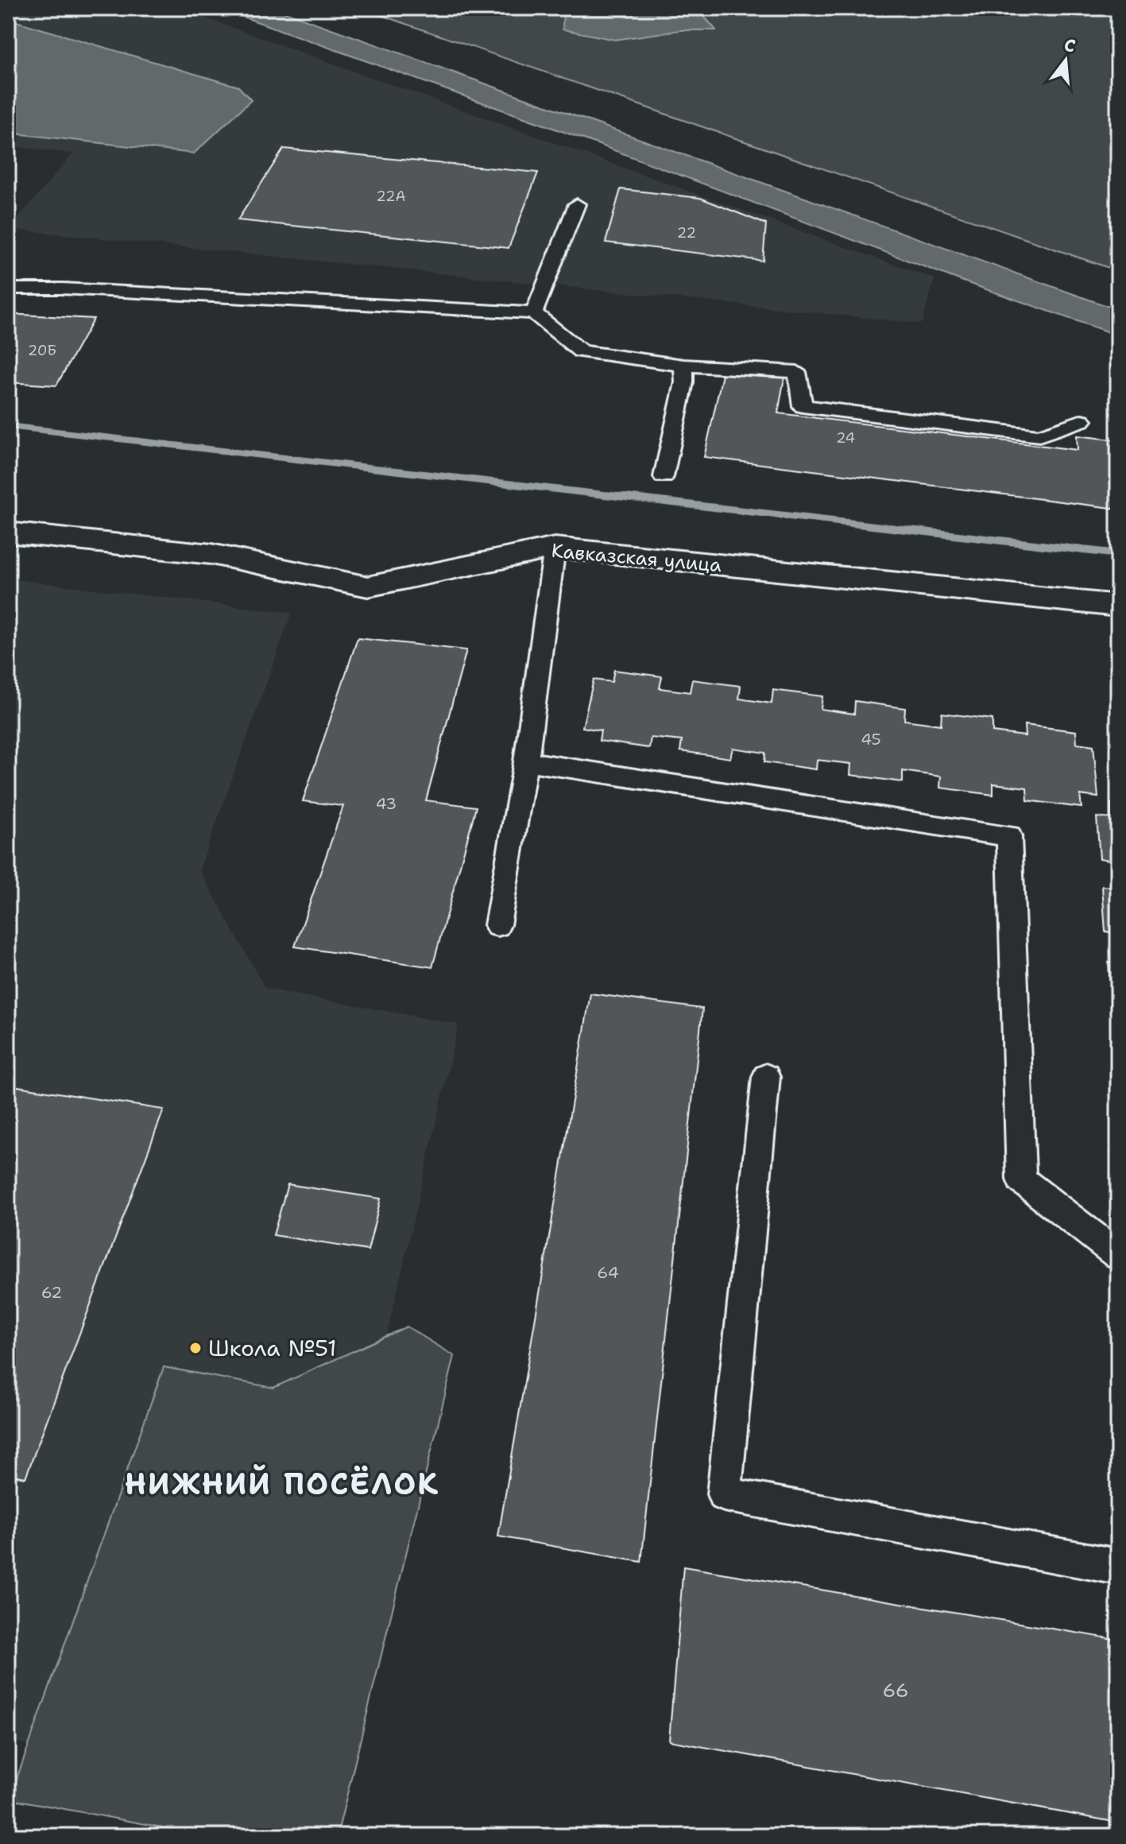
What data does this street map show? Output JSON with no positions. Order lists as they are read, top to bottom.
{
  "streets": {
    "street": ["Кавказская улица"]
  },
  "districts": ["НИЖНИЙ ПОСЁЛОК"],
  "places": ["Школа №51"],
  "house_numbers": [
    "22А",
    "22",
    "20Б",
    "24",
    "45",
    "43",
    "64",
    "62",
    "66"
  ],
  "north": "top"
}
